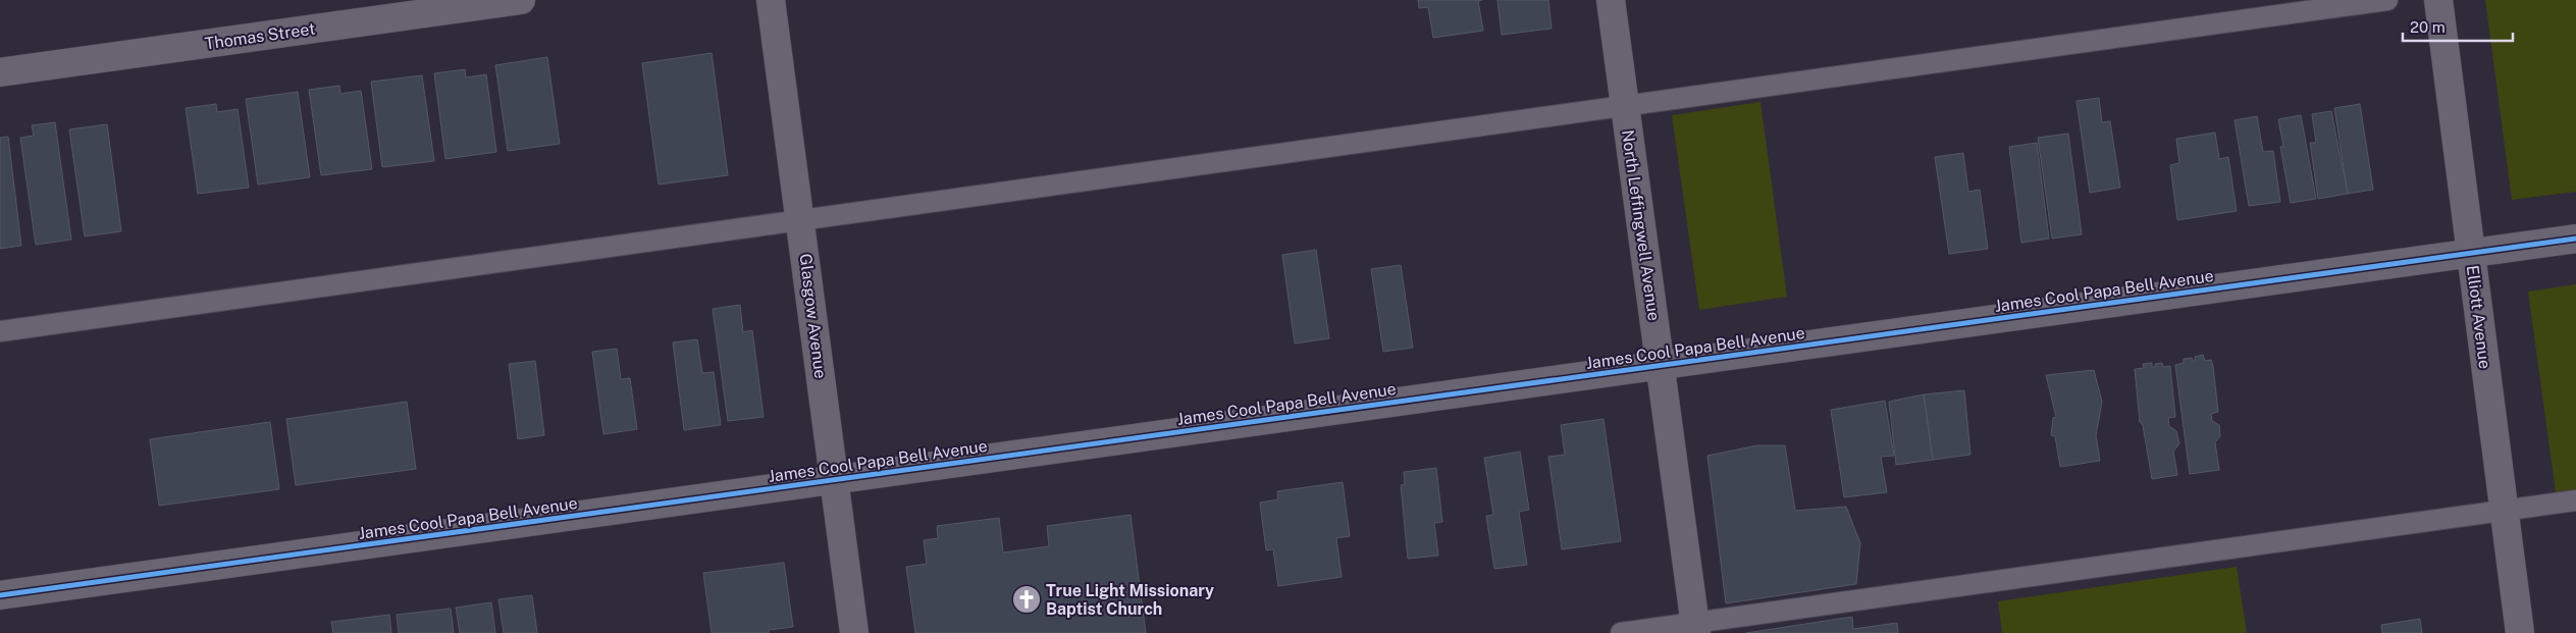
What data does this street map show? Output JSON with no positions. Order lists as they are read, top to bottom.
{
  "streets": {
    "street": [
      "Thomas Street",
      "North Leffingwell Avenue",
      "James Cool Papa Bell Avenue",
      "Glasgow Avenue",
      "Elliott Avenue"
    ]
  },
  "crossings": [
    ["North Leffingwell Avenue", "James Cool Papa Bell Avenue"],
    ["James Cool Papa Bell Avenue", "Glasgow Avenue"],
    ["James Cool Papa Bell Avenue", "Elliott Avenue"]
  ],
  "places": {
    "church": ["True Light Missionary Baptist Church"]
  },
  "scale_bar": "20 m"
}
